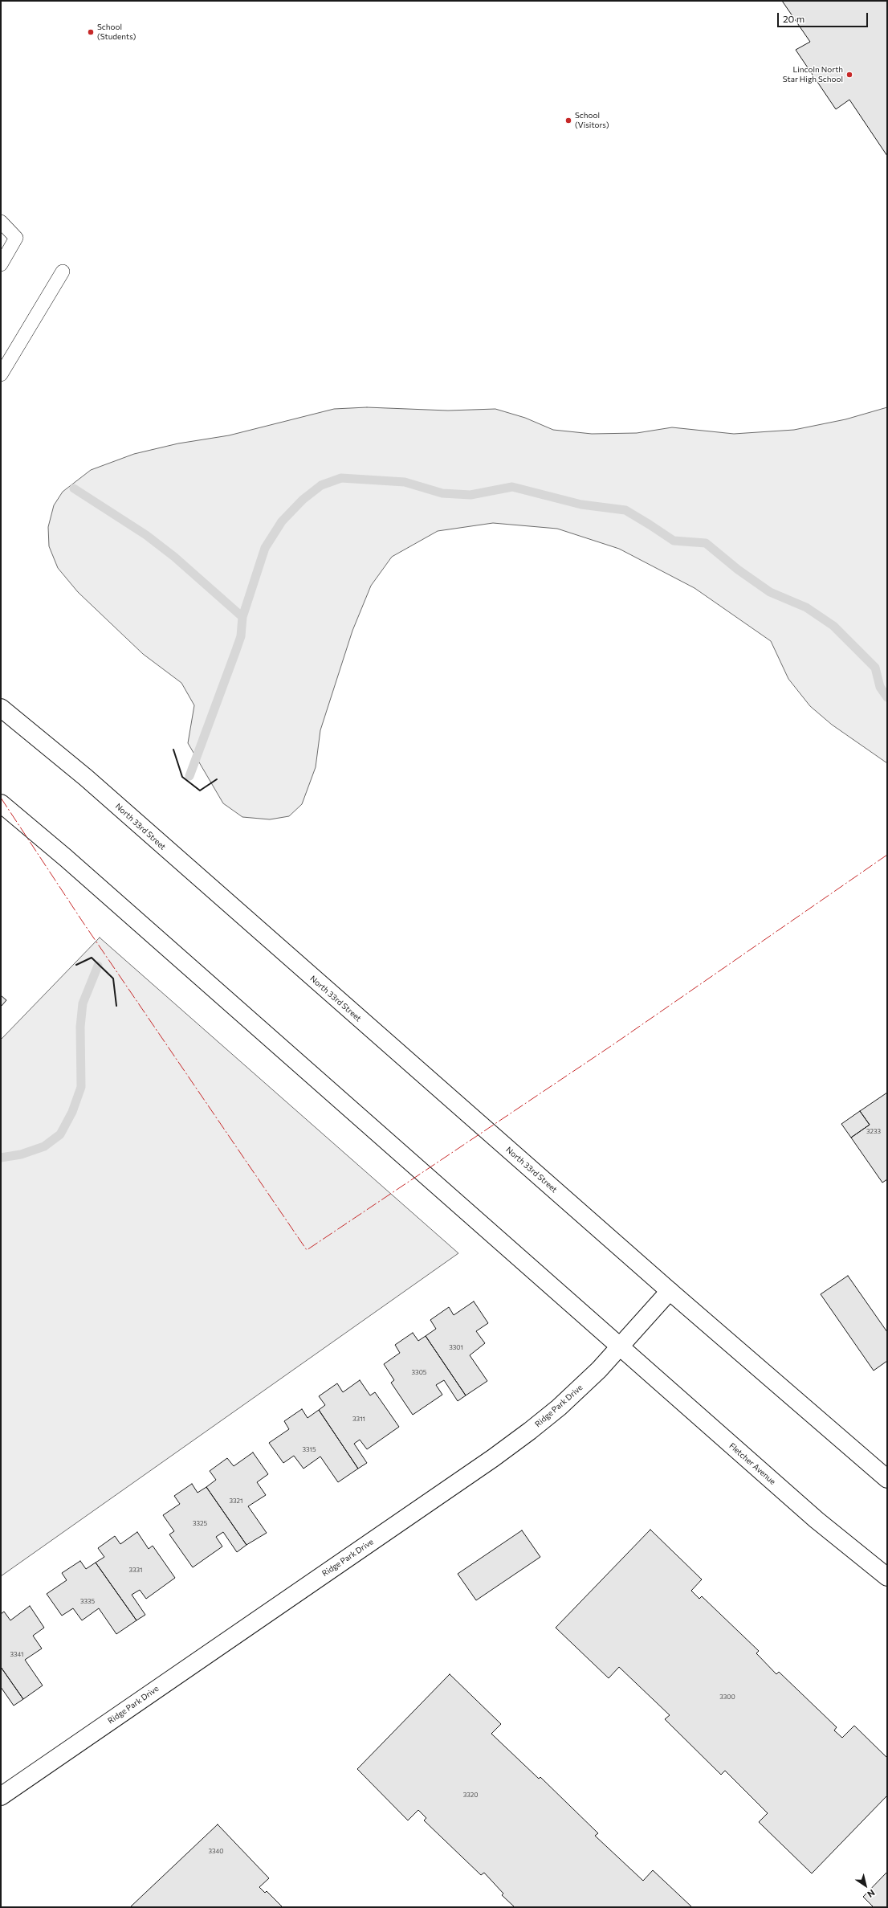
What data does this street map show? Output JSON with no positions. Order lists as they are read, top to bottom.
{
  "streets": {
    "main road": ["North 33rd Street", "Ridge Park Drive", "Fletcher Avenue"]
  },
  "crossings": [
    ["North 33rd Street", "Ridge Park Drive"],
    ["Ridge Park Drive", "Fletcher Avenue"]
  ],
  "places": ["School (Students)", "Lincoln North Star High School", "School (Visitors)"],
  "house_numbers": [
    "3233",
    "3301",
    "3305",
    "3311",
    "3315",
    "3321",
    "3325",
    "3331",
    "3335",
    "3341",
    "3300",
    "3320",
    "3340"
  ],
  "scale_bar": "20 m",
  "north": "bottom right"
}
